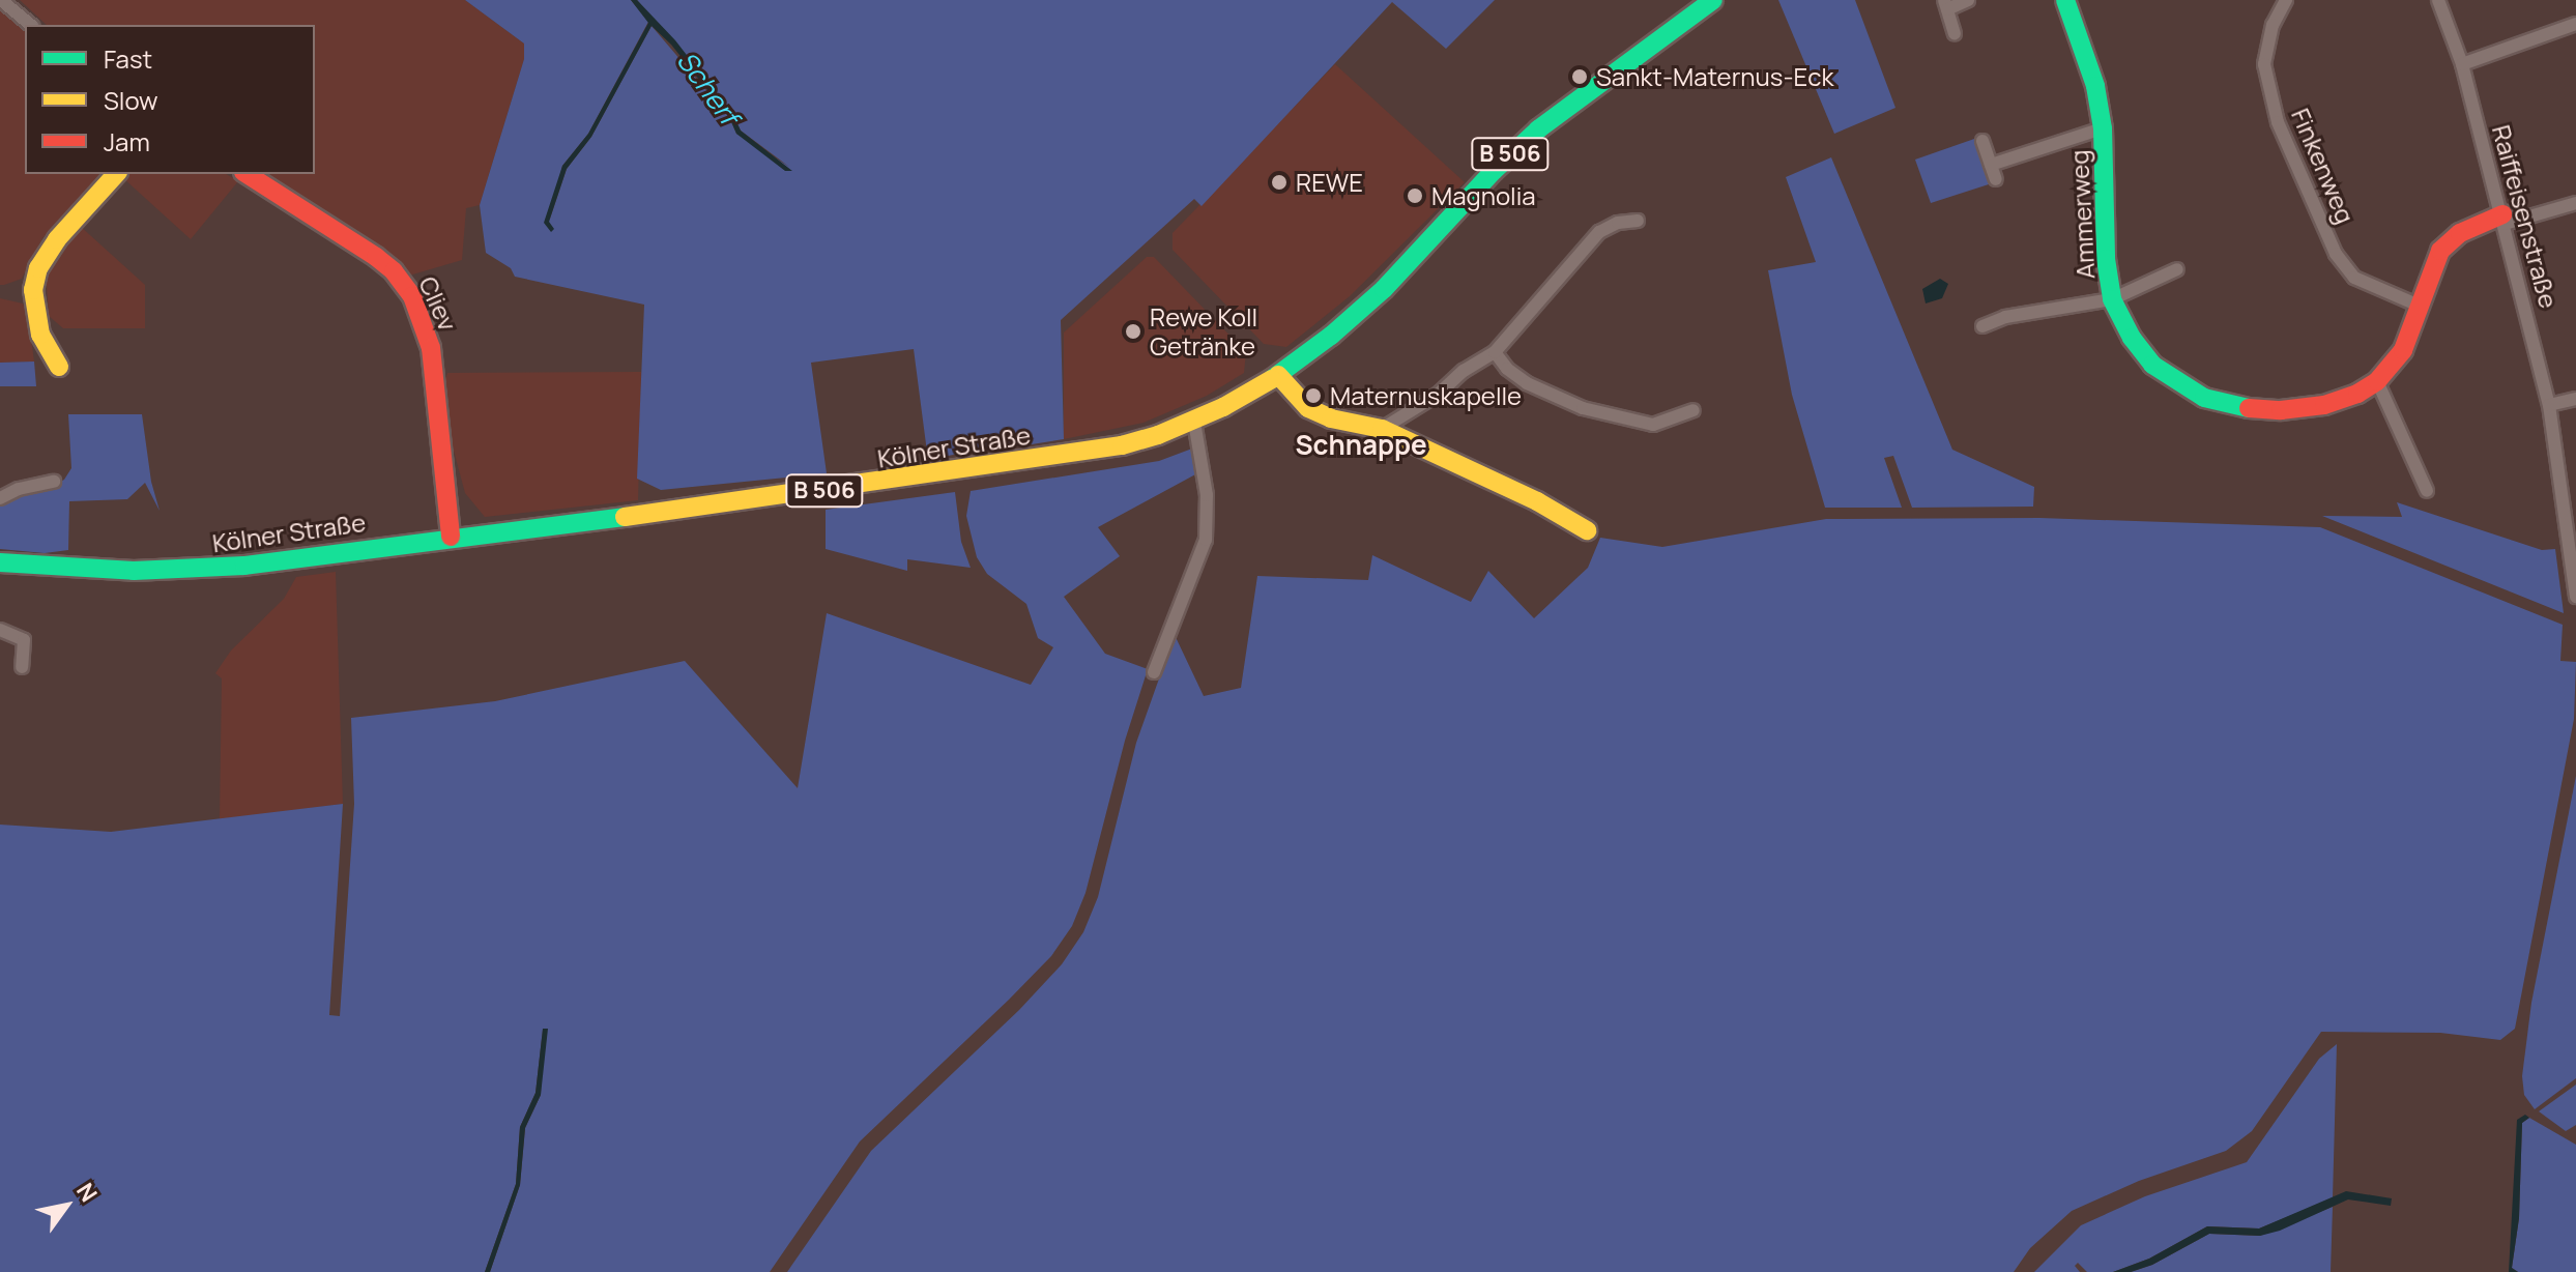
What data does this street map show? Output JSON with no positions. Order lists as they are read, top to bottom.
{
  "streets": {
    "street": [
      "B 506",
      "Finkenweg",
      "Ammerweg",
      "Raiffeisenstraße",
      "Cliev",
      "Kölner Straße"
    ]
  },
  "crossings": [
    ["Finkenweg", "Ammerweg"],
    ["Ammerweg", "Raiffeisenstraße"],
    ["Cliev", "Kölner Straße"]
  ],
  "districts": ["Schnappe"],
  "water": ["Scherf"],
  "places": [
    "Sankt-Maternus-Eck",
    "REWE",
    "Magnolia",
    "Rewe Koll Getränke",
    "Maternuskapelle"
  ],
  "legend": ["Fast", "Slow", "Jam"],
  "north": "top right"
}
